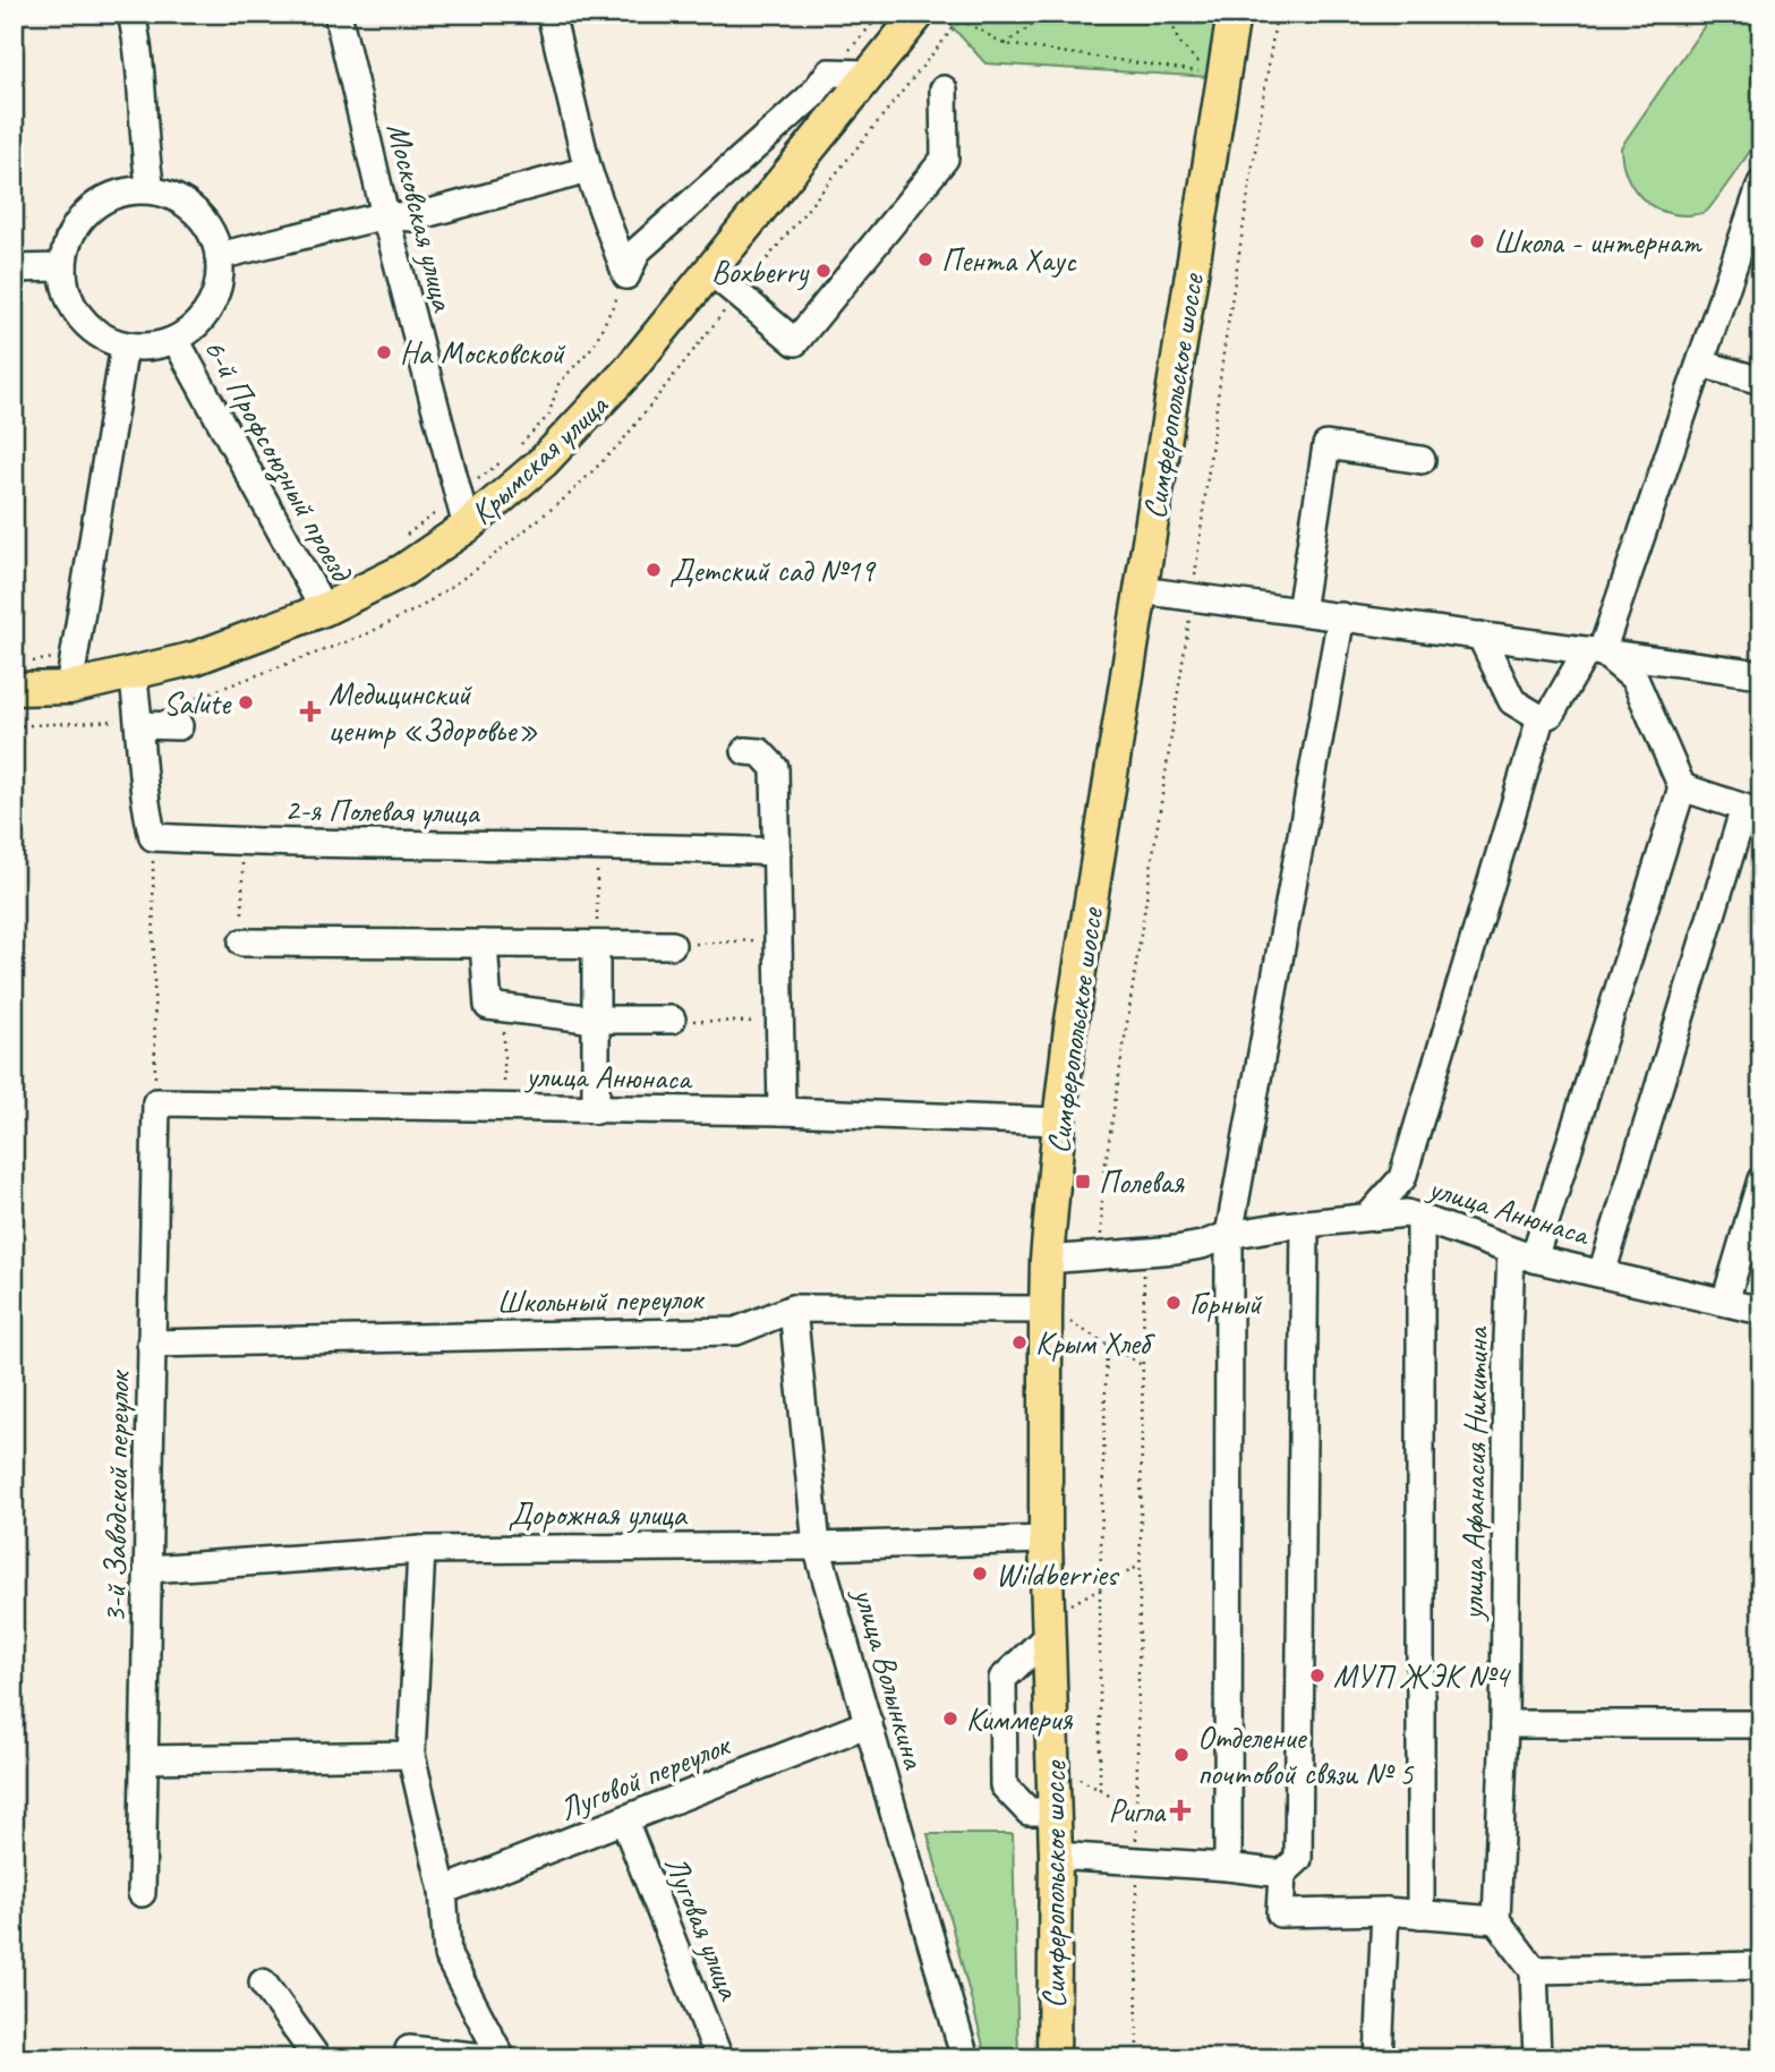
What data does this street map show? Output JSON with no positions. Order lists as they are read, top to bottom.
{
  "streets": {
    "main road": ["Симферопольское шоссе", "Крымская улица"],
    "street": [
      "Московская улица",
      "6-й Профсоюзный проезд",
      "2-я Полевая улица",
      "улица Анюнаса",
      "Школьный переулок",
      "улица Афанасия Никитина",
      "3-й Заводской переулок",
      "Дорожная улица",
      "улица Волынкина",
      "Луговой переулок",
      "Луговая улица"
    ]
  },
  "crossings": [
    ["Московская улица", "Крымская улица"],
    ["Симферопольское шоссе", "улица Анюнаса"],
    ["Симферопольское шоссе", "Школьный переулок"],
    ["Симферопольское шоссе", "Дорожная улица"],
    ["6-й Профсоюзный проезд", "Крымская улица"],
    ["улица Анюнаса", "улица Афанасия Никитина"],
    ["улица Анюнаса", "3-й Заводской переулок"],
    ["Школьный переулок", "3-й Заводской переулок"],
    ["Школьный переулок", "улица Волынкина"],
    ["3-й Заводской переулок", "Дорожная улица"],
    ["Дорожная улица", "улица Волынкина"],
    ["улица Волынкина", "Луговой переулок"],
    ["Луговой переулок", "Луговая улица"]
  ],
  "places": {
    "other": [
      "Школа - интернат",
      "Пента Хаус",
      "Boxberry",
      "На Московской",
      "Детский сад №19",
      "Salute",
      "Горный",
      "Крым Хлеб",
      "Wildberries",
      "МУП ЖЭК №4",
      "Киммерия",
      "Отделение почтовой связи № 5"
    ],
    "health": ["Медицинский центр «Здоровье»", "Ригла"],
    "transit": ["Полевая"]
  }
}
